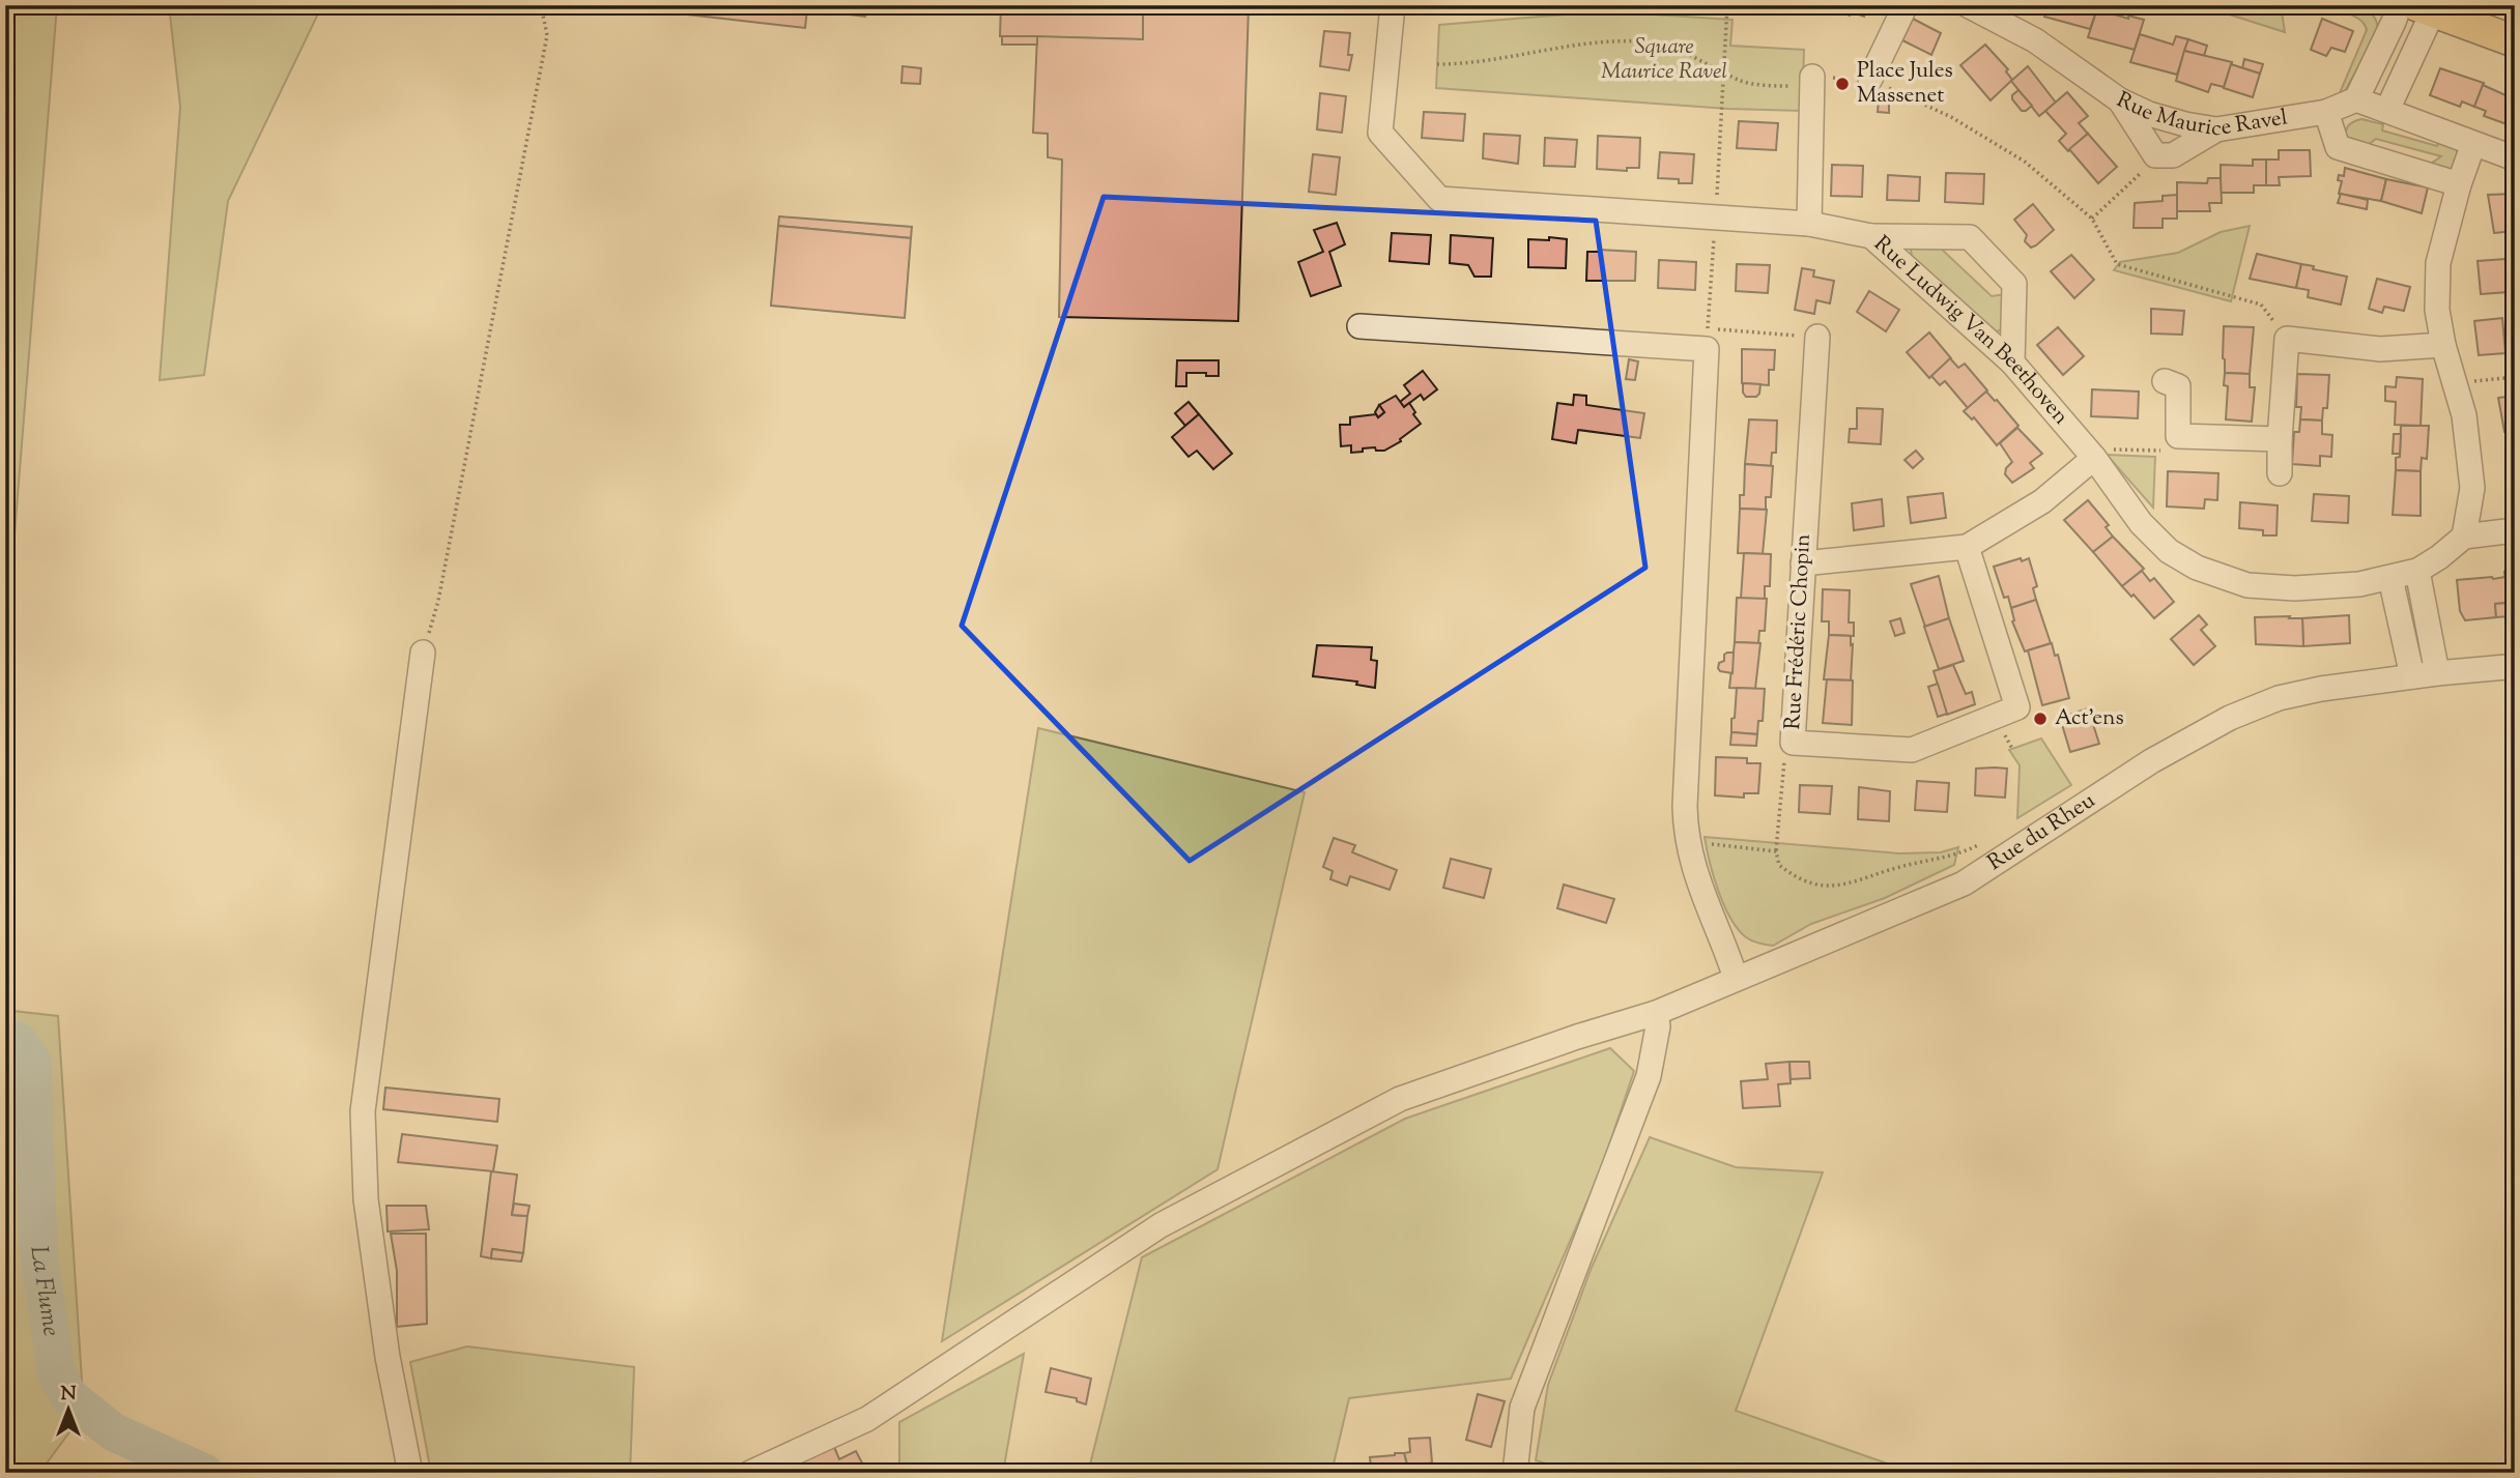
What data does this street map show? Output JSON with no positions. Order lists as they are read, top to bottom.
{
  "streets": {
    "street": [
      "Rue Maurice Ravel",
      "Rue Ludwig Van Beethoven",
      "Rue Frédéric Chopin",
      "Rue du Rheu"
    ]
  },
  "water": ["La Flume"],
  "parks": ["Square Maurice Ravel"],
  "places": ["Place Jules Massenet", "Act’ens"],
  "north": "top"
}
